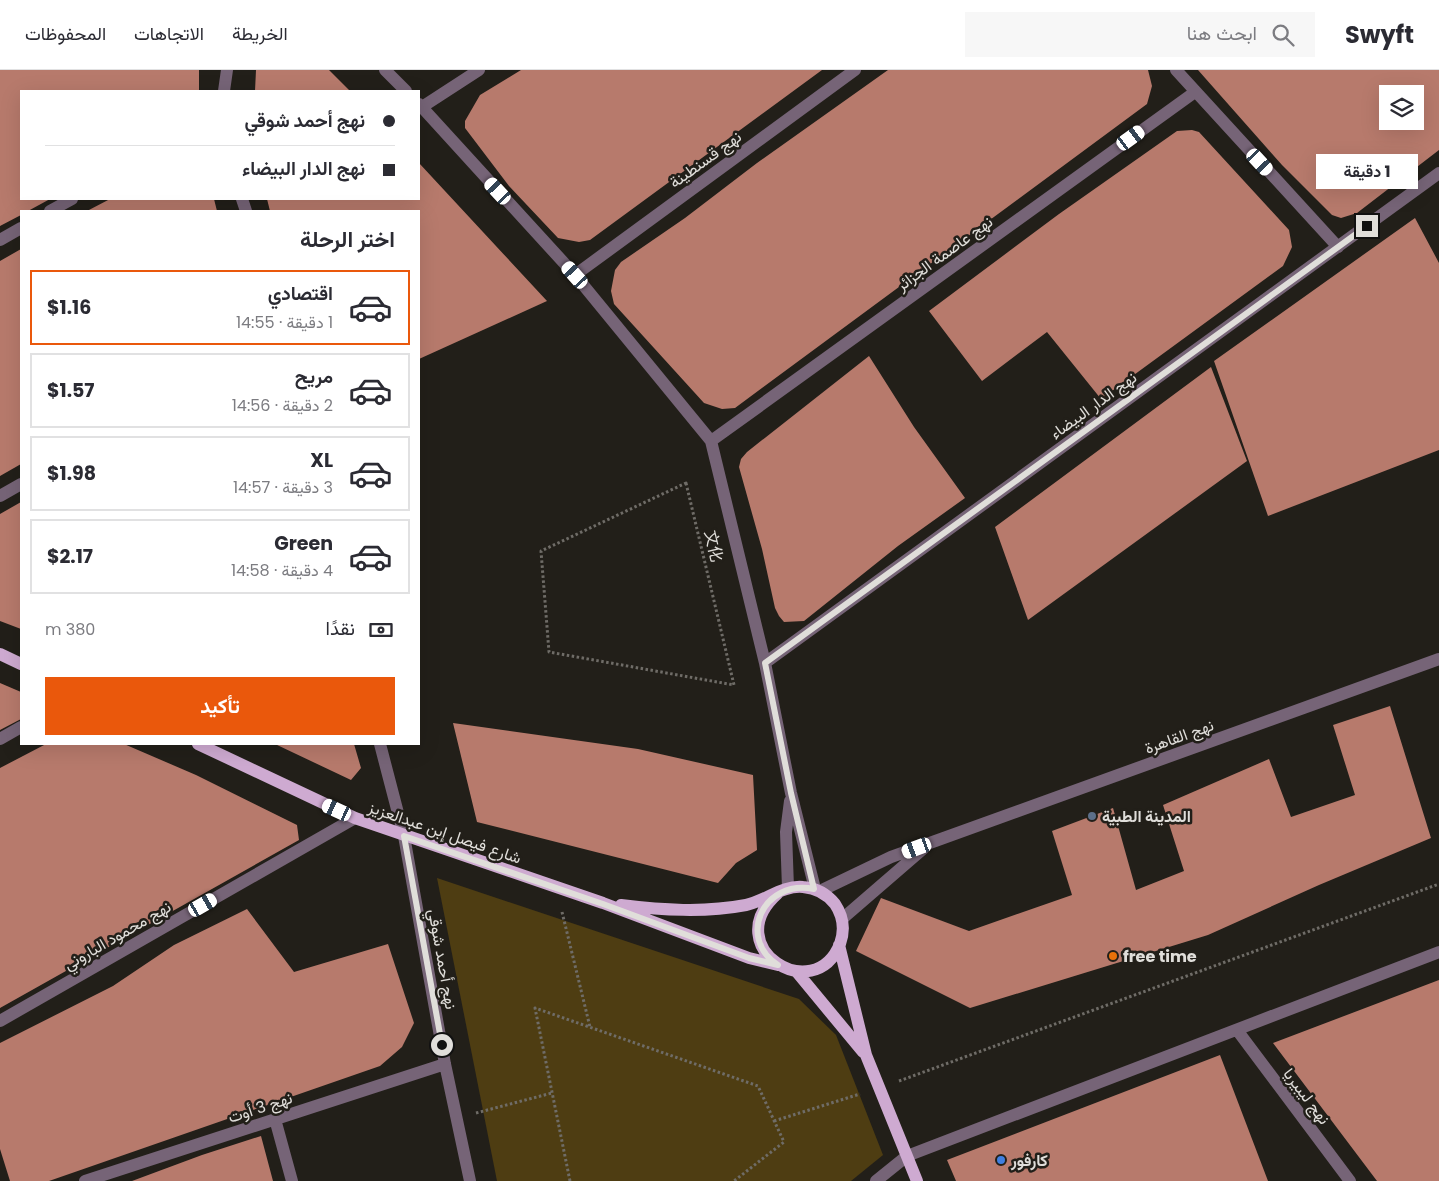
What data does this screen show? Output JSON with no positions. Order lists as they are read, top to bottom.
{
  "streets": {
    "main road": ["شارع فيصل إبن عبدالعزيز"],
    "street": [
      "نهج قسنطينة",
      "نهج عاصمة الجزائر",
      "نهج الدار البيضاء",
      "نهج القاهرة",
      "نهج محمود الباروني",
      "نهج أحمد شوقي",
      "نهج ليبيريا",
      "نهج 3 أوت"
    ],
    "path": ["文化"]
  },
  "crossings": [
    ["شارع فيصل إبن عبدالعزيز", "نهج محمود الباروني"],
    ["شارع فيصل إبن عبدالعزيز", "نهج أحمد شوقي"],
    ["نهج أحمد شوقي", "نهج 3 أوت"]
  ],
  "places": ["المدينة الطبية", "free time", "كارفور"],
  "page": {
    "header": "Swyft",
    "search": "ابحث هنا",
    "nav": ["الخريطة", "الاتجاهات", "المحفوظات"],
    "banner": ["نهج أحمد شوقي", "نهج الدار البيضاء"],
    "bubble": "1 دقيقة",
    "heading": "اختر الرحلة",
    "list": [
      {
        "name": "اقتصادي",
        "note": "1 دقيقة · 14:55",
        "value": "$1.16"
      },
      {
        "name": "مريح",
        "note": "2 دقيقة · 14:56",
        "value": "$1.57"
      },
      {
        "name": "XL",
        "note": "3 دقيقة · 14:57",
        "value": "$1.98"
      },
      {
        "name": "Green",
        "note": "4 دقيقة · 14:58",
        "value": "$2.17"
      }
    ],
    "pay": ["نقدًا", "380 m"],
    "buttons": "تأكيد"
  }
}
